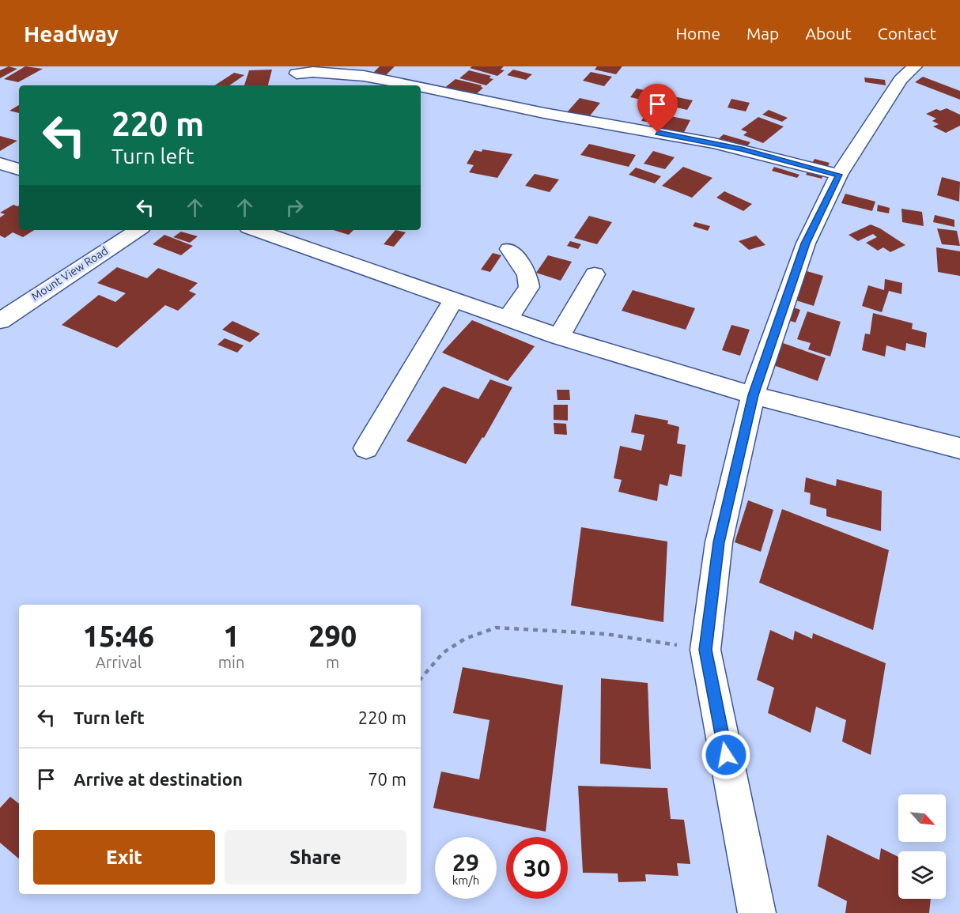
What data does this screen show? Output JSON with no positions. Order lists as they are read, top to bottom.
{
  "streets": {
    "street": ["Mount View Road"]
  },
  "north": "bottom right",
  "page": {
    "header": "Headway",
    "nav": [
      "Home",
      "Map",
      "About",
      "Contact"
    ],
    "turn": ["220 m", "Turn left"],
    "eta": [
      "15:46",
      "Arrival",
      "1",
      "min",
      "290",
      "m"
    ],
    "list": [
      {
        "name": "Turn left",
        "value": "220 m"
      },
      {
        "name": "Arrive at destination",
        "value": "70 m"
      }
    ],
    "buttons": ["Exit", "Share"],
    "speed": "29 km/h",
    "limit": "30"
  }
}
